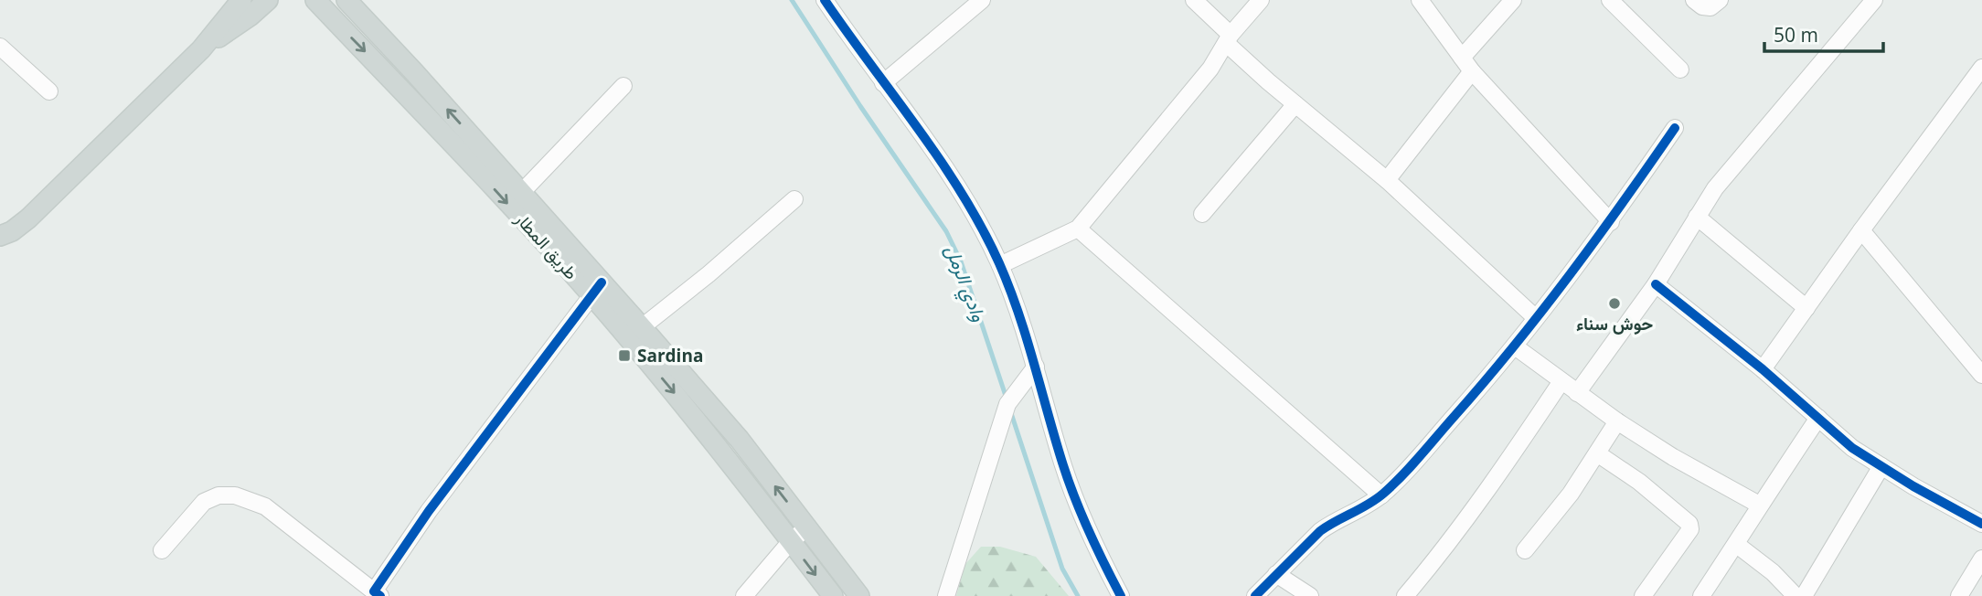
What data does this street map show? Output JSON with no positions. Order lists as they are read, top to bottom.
{
  "streets": {
    "main road": ["طريق المطار"]
  },
  "water": ["وادي الرمل"],
  "places": {
    "other": ["حوش سناء"],
    "transit": ["Sardina"]
  },
  "scale_bar": "50 m"
}
